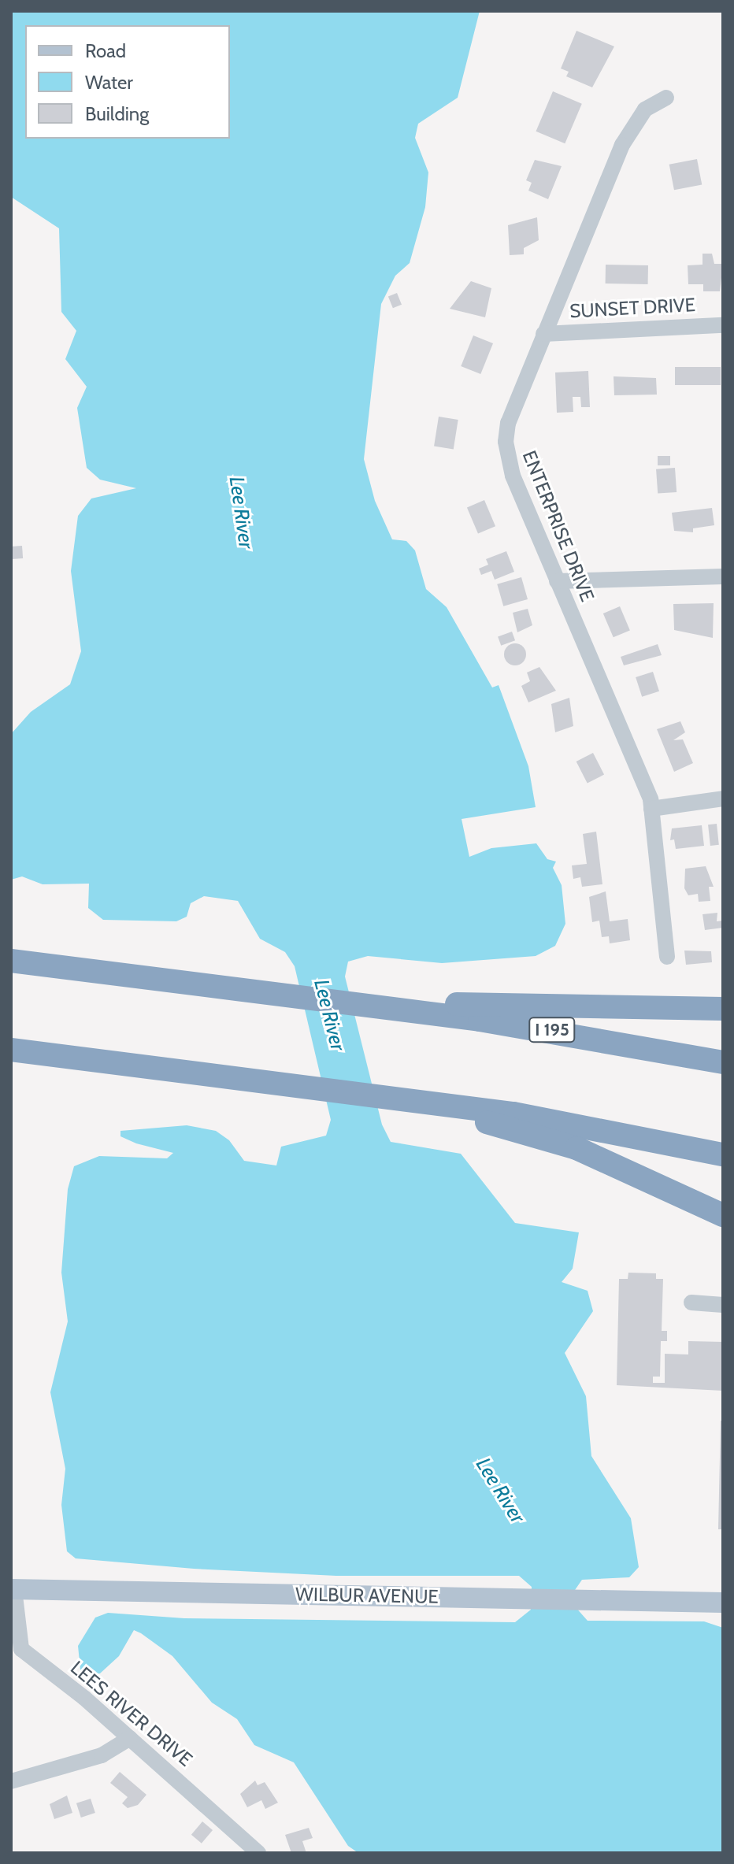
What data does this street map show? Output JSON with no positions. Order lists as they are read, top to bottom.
{
  "streets": {
    "highway": ["I 195"],
    "main road": ["WILBUR AVENUE"],
    "street": ["SUNSET DRIVE", "ENTERPRISE DRIVE", "LEES RIVER DRIVE"]
  },
  "crossings": [
    ["SUNSET DRIVE", "ENTERPRISE DRIVE"],
    ["WILBUR AVENUE", "LEES RIVER DRIVE"]
  ],
  "water": ["Lee River"],
  "legend": ["Road", "Water", "Building"]
}
